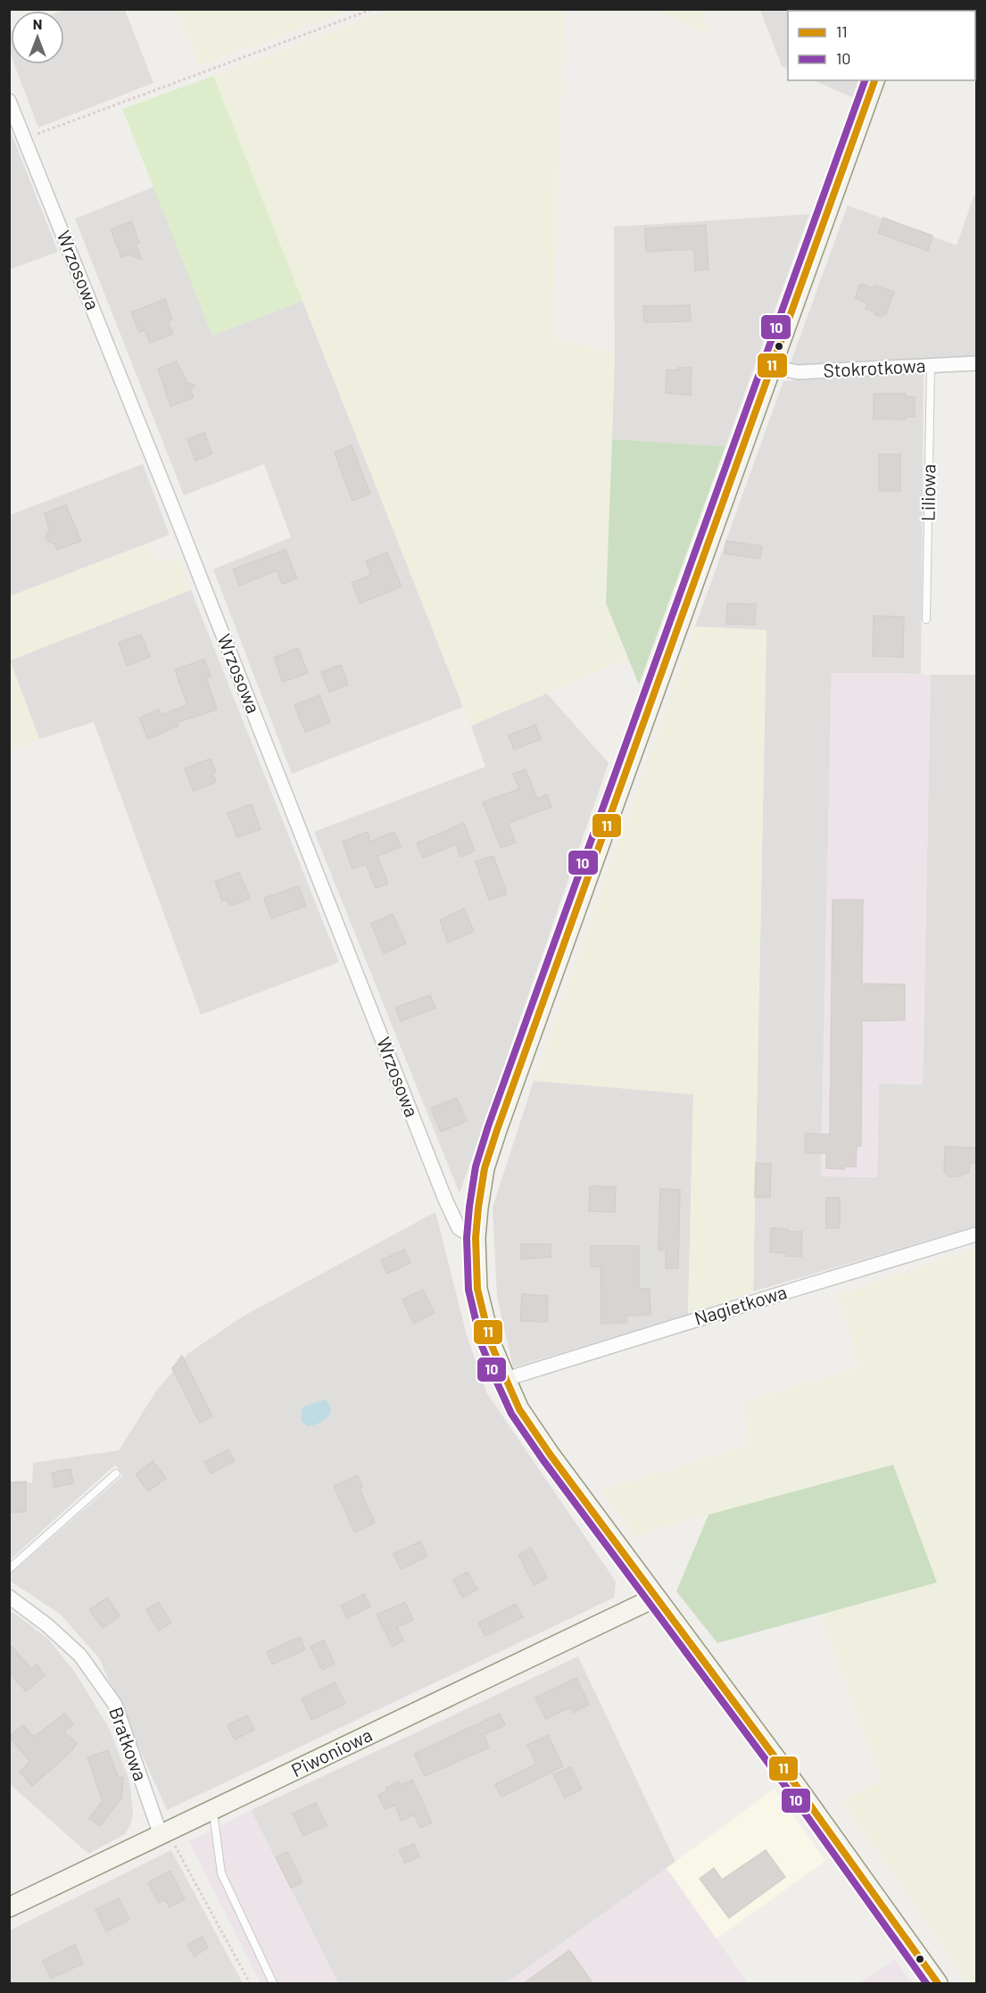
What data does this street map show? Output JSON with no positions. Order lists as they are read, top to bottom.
{
  "streets": {
    "street": [
      "Wrzosowa",
      "Stokrotkowa",
      "Nagietkowa",
      "Bratkowa",
      "Piwoniowa"
    ],
    "lane": ["Liliowa"]
  },
  "crossings": [
    ["Stokrotkowa", "Liliowa"],
    ["Bratkowa", "Piwoniowa"]
  ],
  "lines": ["transit line 11", "transit line 10"],
  "legend": ["11", "10"],
  "north": "top"
}
